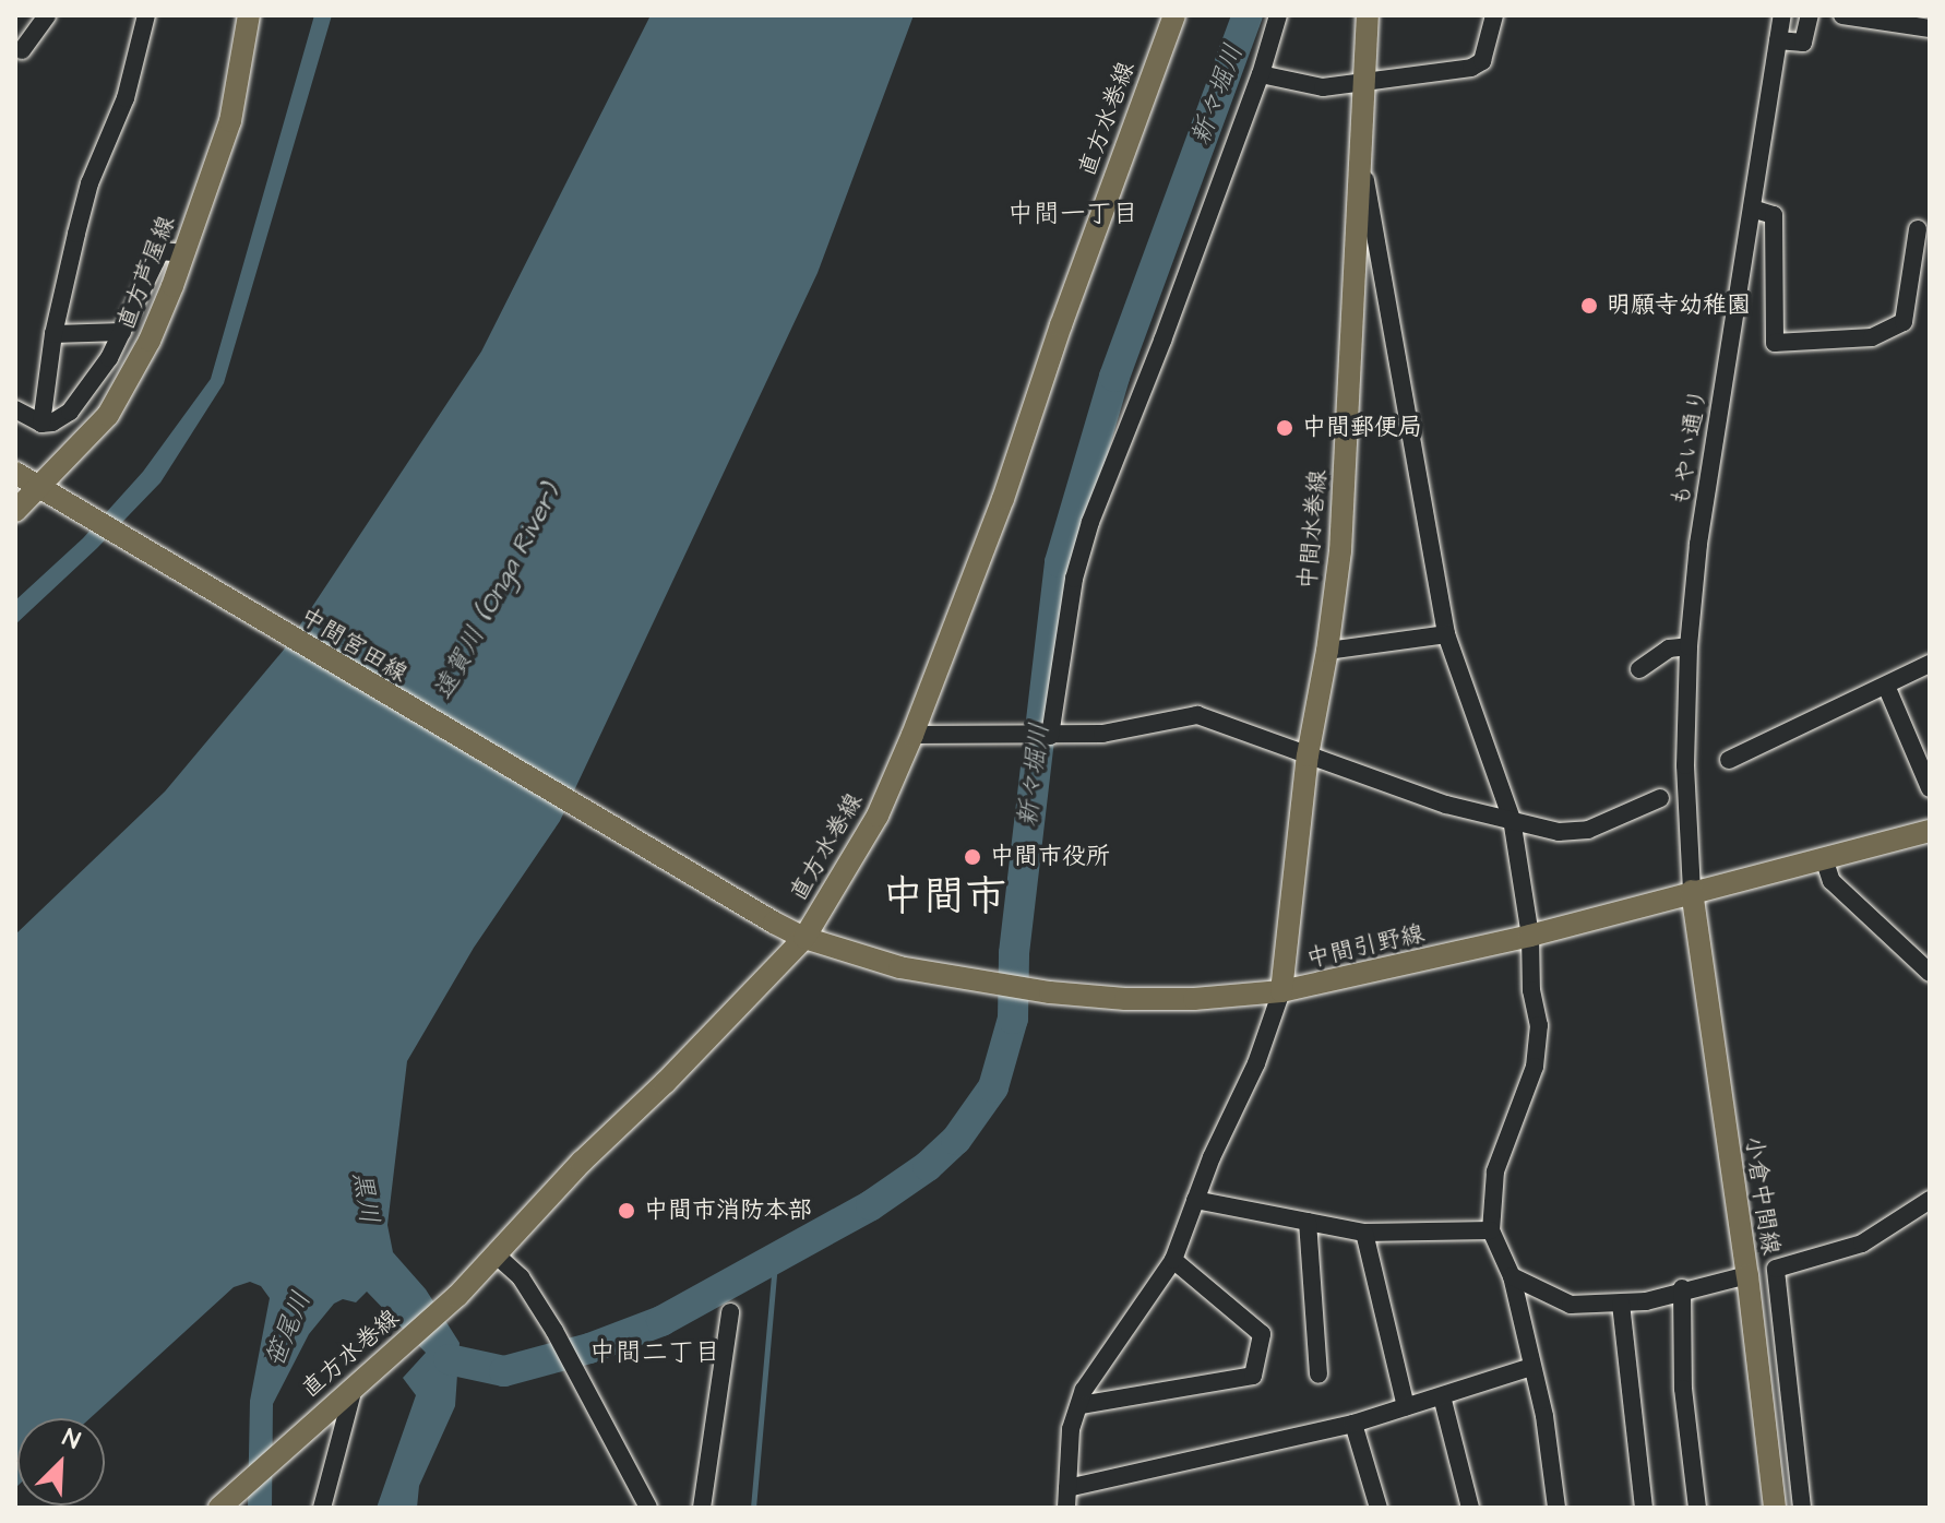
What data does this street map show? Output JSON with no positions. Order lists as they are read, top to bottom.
{
  "streets": {
    "main road": [
      "直方水巻線",
      "直方芦屋線",
      "中間水巻線",
      "中間宮田線",
      "中間引野線",
      "小倉中間線"
    ],
    "street": ["もやい通り"]
  },
  "crossings": [
    ["直方水巻線", "中間宮田線"],
    ["直方水巻線", "中間引野線"],
    ["直方芦屋線", "中間宮田線"],
    ["もやい通り", "中間引野線"],
    ["もやい通り", "小倉中間線"],
    ["中間水巻線", "中間引野線"],
    ["中間宮田線", "中間引野線"],
    ["中間引野線", "小倉中間線"]
  ],
  "districts": ["中間一丁目", "中間市", "中間二丁目"],
  "water": [
    "新々堀川",
    "遠賀川 (Onga River)",
    "黒川",
    "笹尾川"
  ],
  "places": [
    "明願寺幼稚園",
    "中間郵便局",
    "中間市役所",
    "中間市消防本部"
  ],
  "north": "top right"
}
